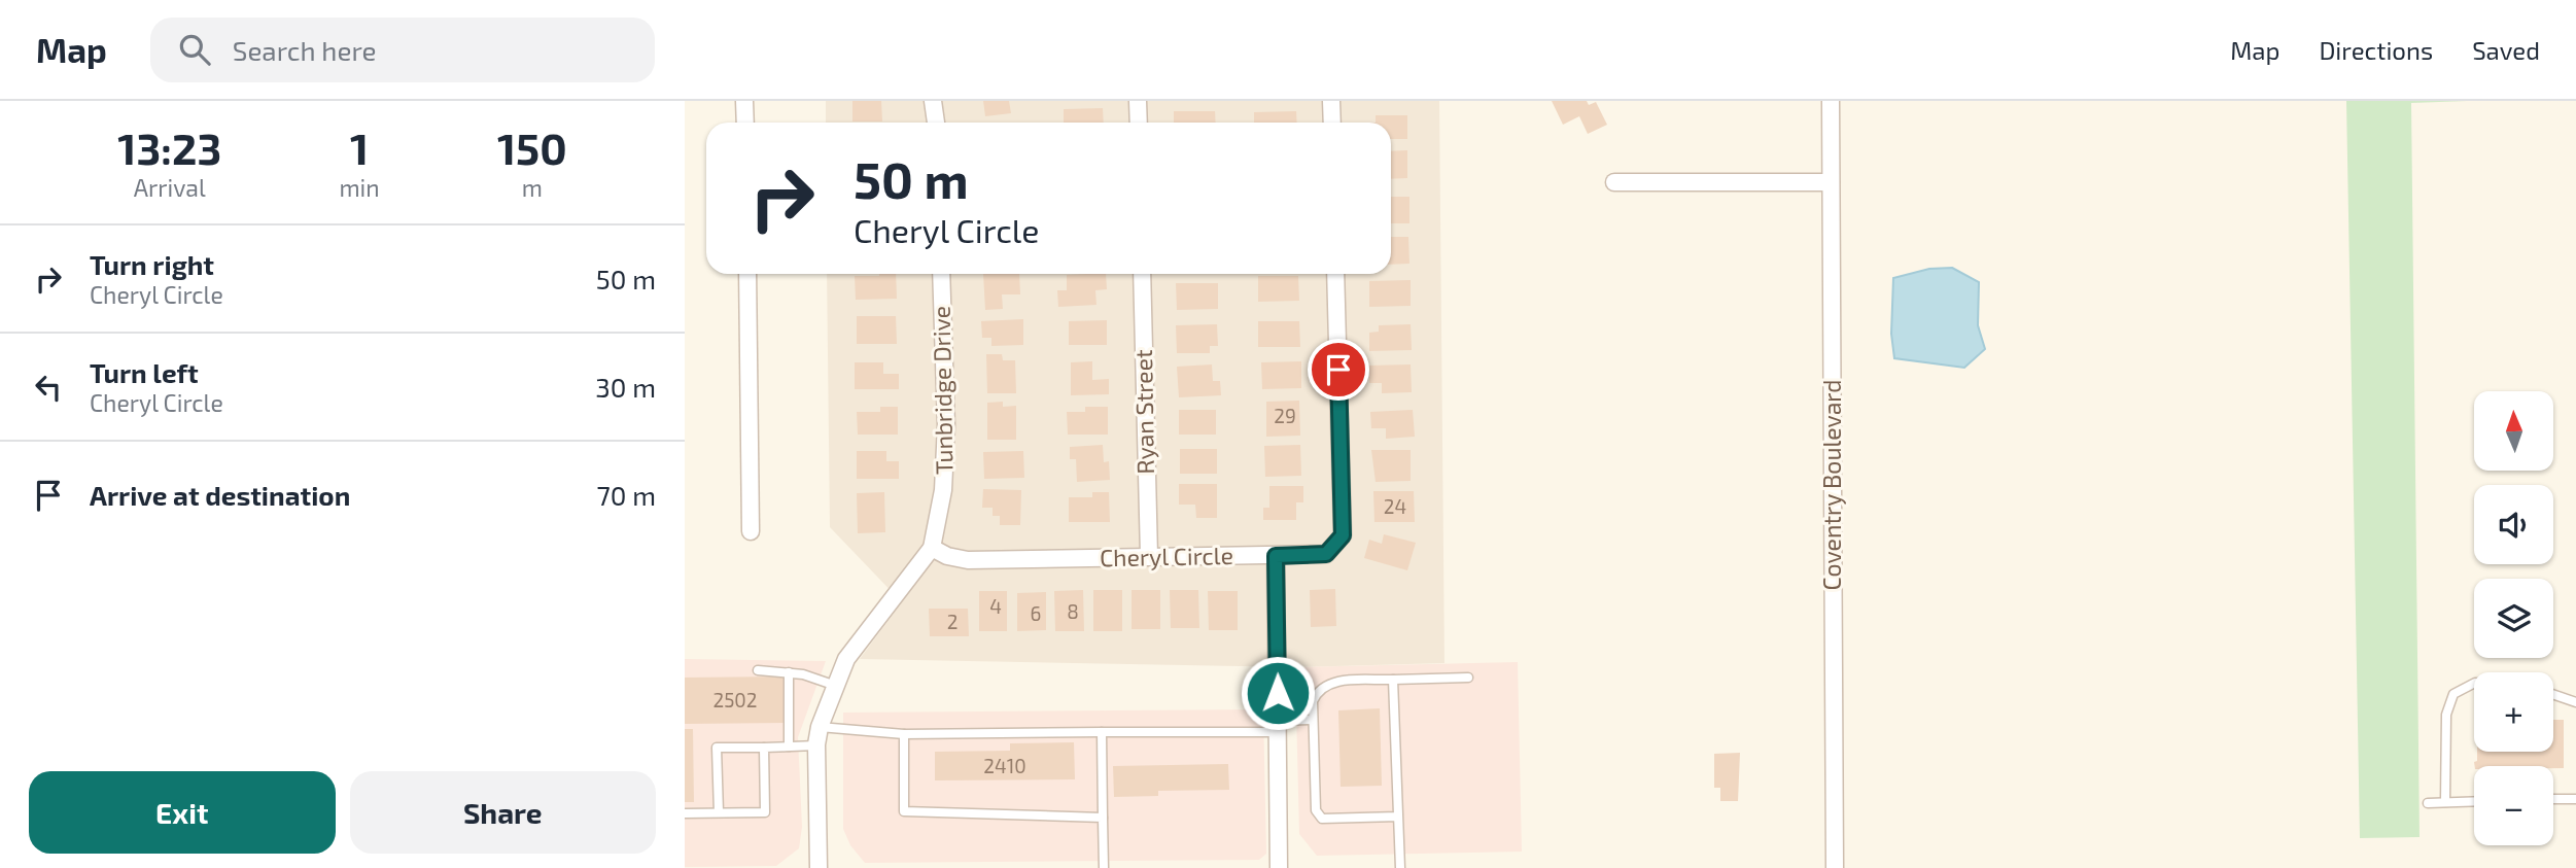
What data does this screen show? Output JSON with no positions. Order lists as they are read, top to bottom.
{
  "streets": {
    "street": [
      "Tunbridge Drive",
      "Ryan Street",
      "Coventry Boulevard",
      "Cheryl Circle"
    ]
  },
  "crossings": [
    ["Tunbridge Drive", "Cheryl Circle"],
    ["Ryan Street", "Cheryl Circle"]
  ],
  "house_numbers": [
    "29",
    "24",
    "4",
    "8",
    "6",
    "2",
    "2502",
    "2410"
  ],
  "north": "top",
  "page": {
    "header": "Map",
    "search": "Search here",
    "nav": ["Map", "Directions", "Saved"],
    "eta": [
      "13:23",
      "Arrival",
      "1",
      "min",
      "150",
      "m"
    ],
    "turn": ["50 m", "Cheryl Circle"],
    "list": [
      {
        "name": "Turn right",
        "note": "Cheryl Circle",
        "value": "50 m"
      },
      {
        "name": "Turn left",
        "note": "Cheryl Circle",
        "value": "30 m"
      },
      {
        "name": "Arrive at destination",
        "value": "70 m"
      }
    ],
    "map_buttons": ["+", "−"],
    "buttons": ["Exit", "Share"]
  }
}
